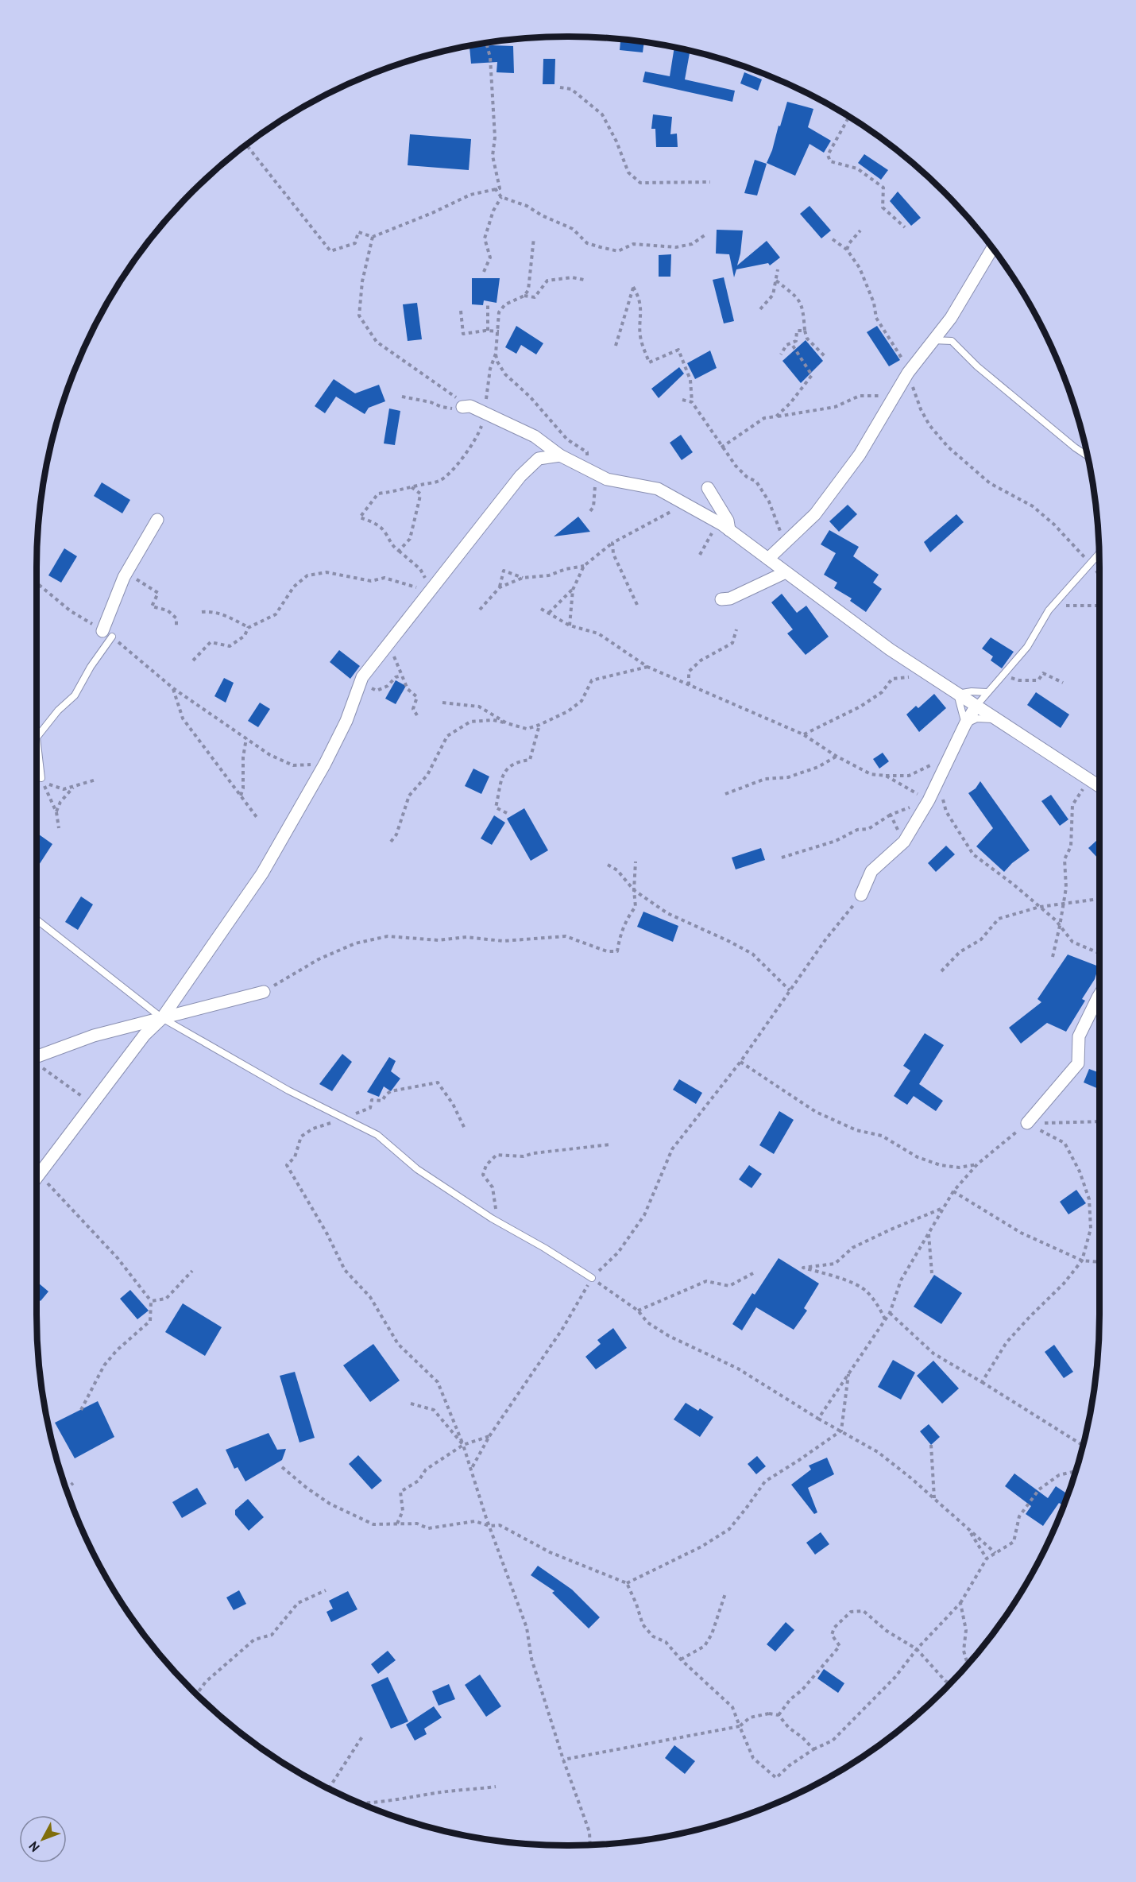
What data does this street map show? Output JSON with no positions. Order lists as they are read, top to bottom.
{
  "north": "bottom left"
}
